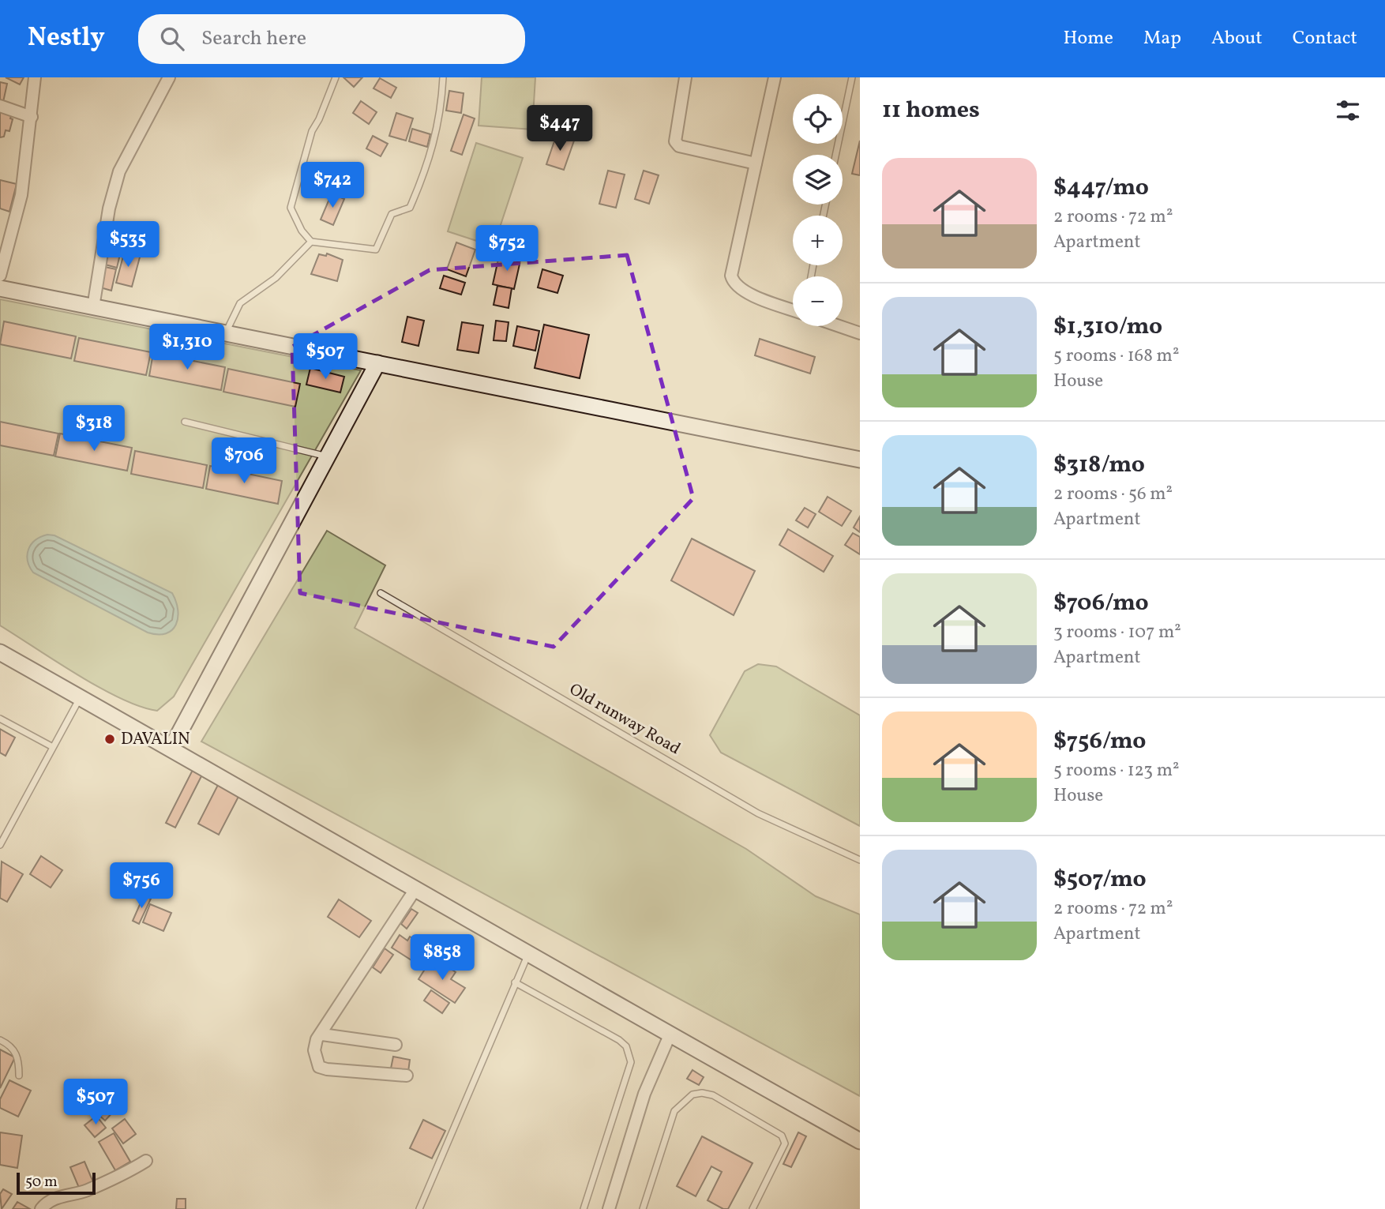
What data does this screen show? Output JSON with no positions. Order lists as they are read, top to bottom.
{
  "streets": {
    "lane": ["Old runway Road"]
  },
  "places": ["DAVALIN"],
  "scale_bar": "50 m",
  "page": {
    "header": "Nestly",
    "search": "Search here",
    "nav": [
      "Home",
      "Map",
      "About",
      "Contact"
    ],
    "heading": "11 homes",
    "map_buttons": ["+", "−"],
    "price": [
      "$447",
      "$742",
      "$535",
      "$752",
      "$1,310",
      "$507",
      "$318",
      "$706",
      "$756",
      "$858",
      "$507"
    ],
    "list": [
      {
        "name": "$447/mo",
        "note": "2 rooms · 72 m² · Apartment"
      },
      {
        "name": "$1,310/mo",
        "note": "5 rooms · 168 m² · House"
      },
      {
        "name": "$318/mo",
        "note": "2 rooms · 56 m² · Apartment"
      },
      {
        "name": "$706/mo",
        "note": "3 rooms · 107 m² · Apartment"
      },
      {
        "name": "$756/mo",
        "note": "5 rooms · 123 m² · House"
      },
      {
        "name": "$507/mo",
        "note": "2 rooms · 72 m² · Apartment"
      }
    ],
    "scale": "50 m"
  }
}
